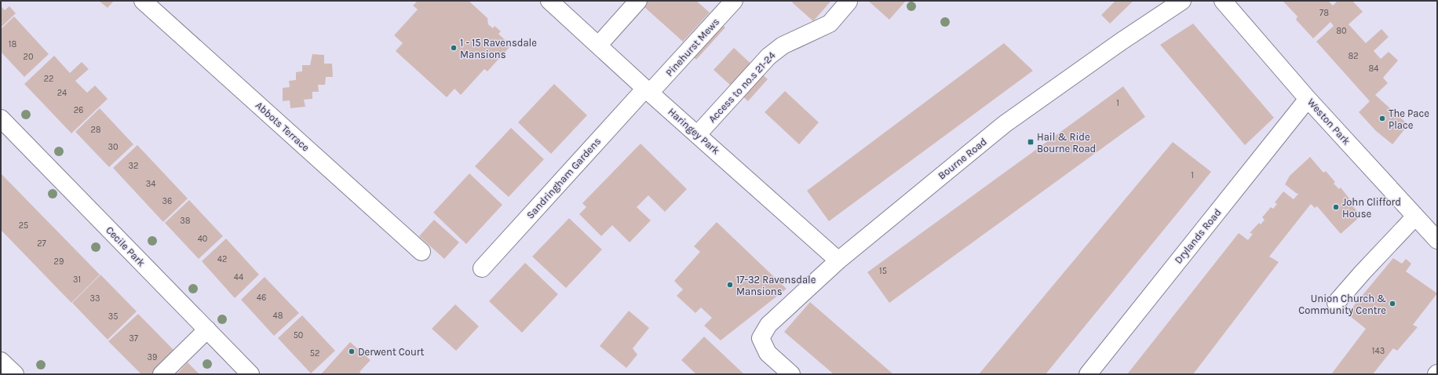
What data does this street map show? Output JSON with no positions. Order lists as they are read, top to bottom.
{
  "streets": {
    "street": [
      "Pinehurst Mews",
      "Access to no.s 21-24",
      "Weston Park",
      "Abbots Terrace",
      "Haringey Park",
      "Bourne Road",
      "Sandringham Gardens",
      "Drylands Road",
      "Cecile Park"
    ]
  },
  "crossings": [
    ["Pinehurst Mews", "Haringey Park"],
    ["Pinehurst Mews", "Sandringham Gardens"],
    ["Access to no.s 21-24", "Haringey Park"],
    ["Weston Park", "Drylands Road"],
    ["Haringey Park", "Bourne Road"],
    ["Haringey Park", "Sandringham Gardens"]
  ],
  "places": {
    "other": [
      "1 - 15 Ravensdale Mansions",
      "The Pace Place",
      "John Clifford House",
      "17-32 Ravensdale Mansions",
      "Union Church & Community Centre",
      "Derwent Court"
    ],
    "transit": ["Hail & Ride Bourne Road"]
  },
  "house_numbers": [
    "78",
    "80",
    "18",
    "82",
    "20",
    "84",
    "22",
    "24",
    "1",
    "26",
    "28",
    "30",
    "32",
    "1",
    "34",
    "36",
    "38",
    "25",
    "40",
    "27",
    "42",
    "29",
    "15",
    "44",
    "31",
    "46",
    "33",
    "48",
    "35",
    "50",
    "37",
    "143",
    "52",
    "39"
  ]
}
